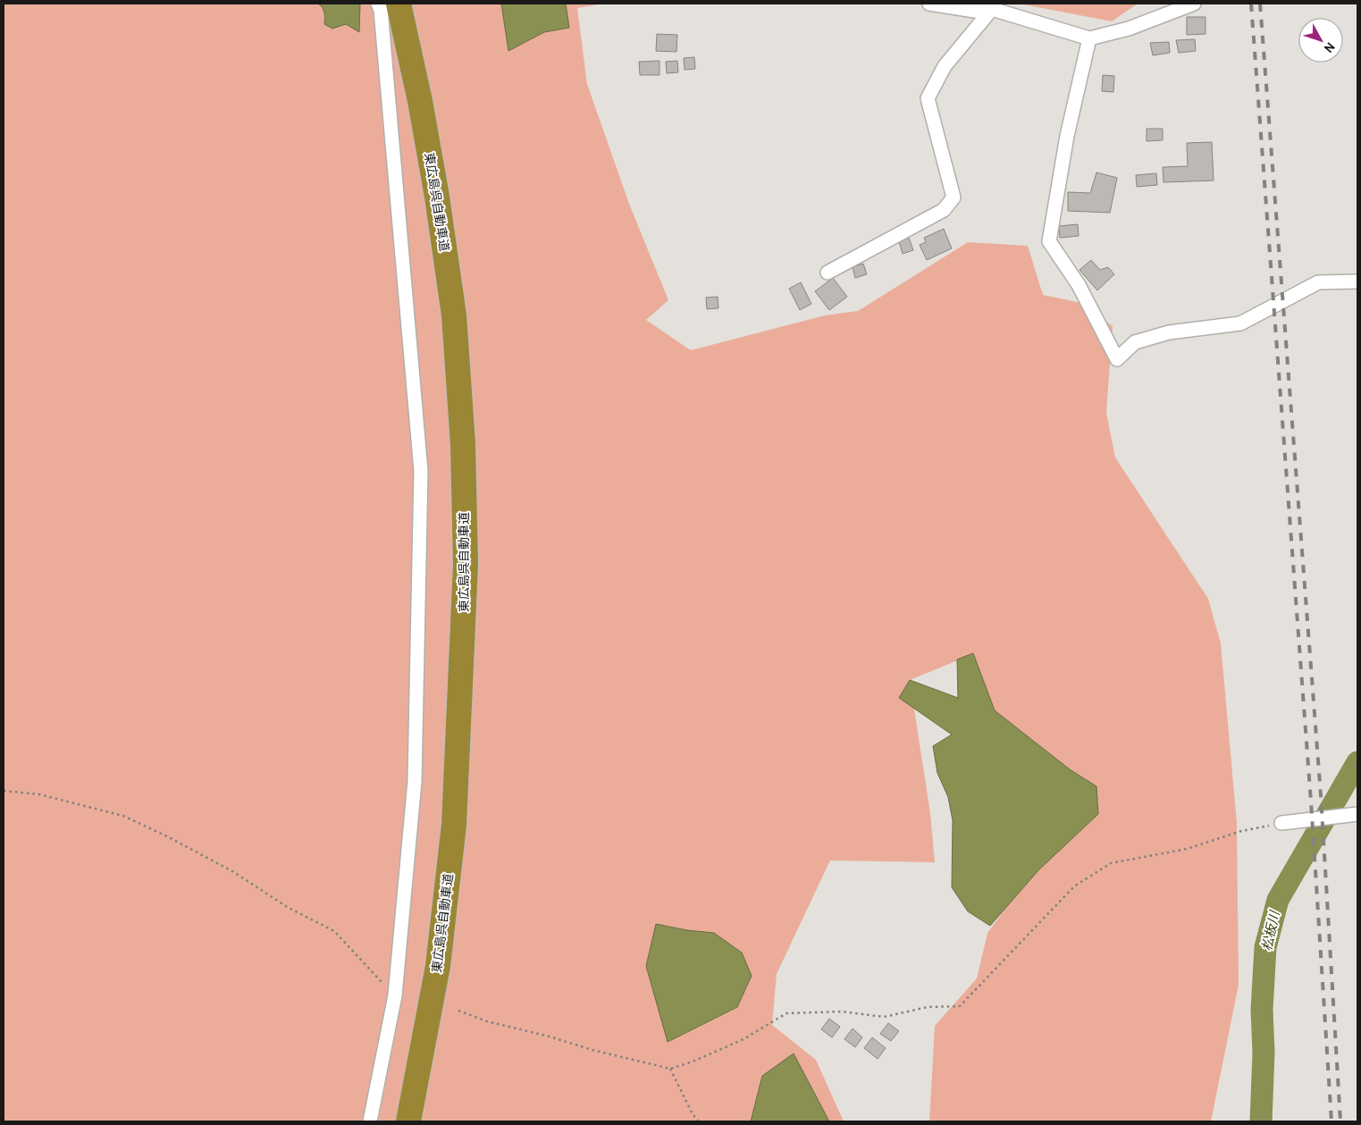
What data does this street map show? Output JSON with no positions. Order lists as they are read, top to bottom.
{
  "streets": {
    "highway": ["東広島呉自動車道"]
  },
  "water": ["松板川"],
  "north": "bottom right"
}
